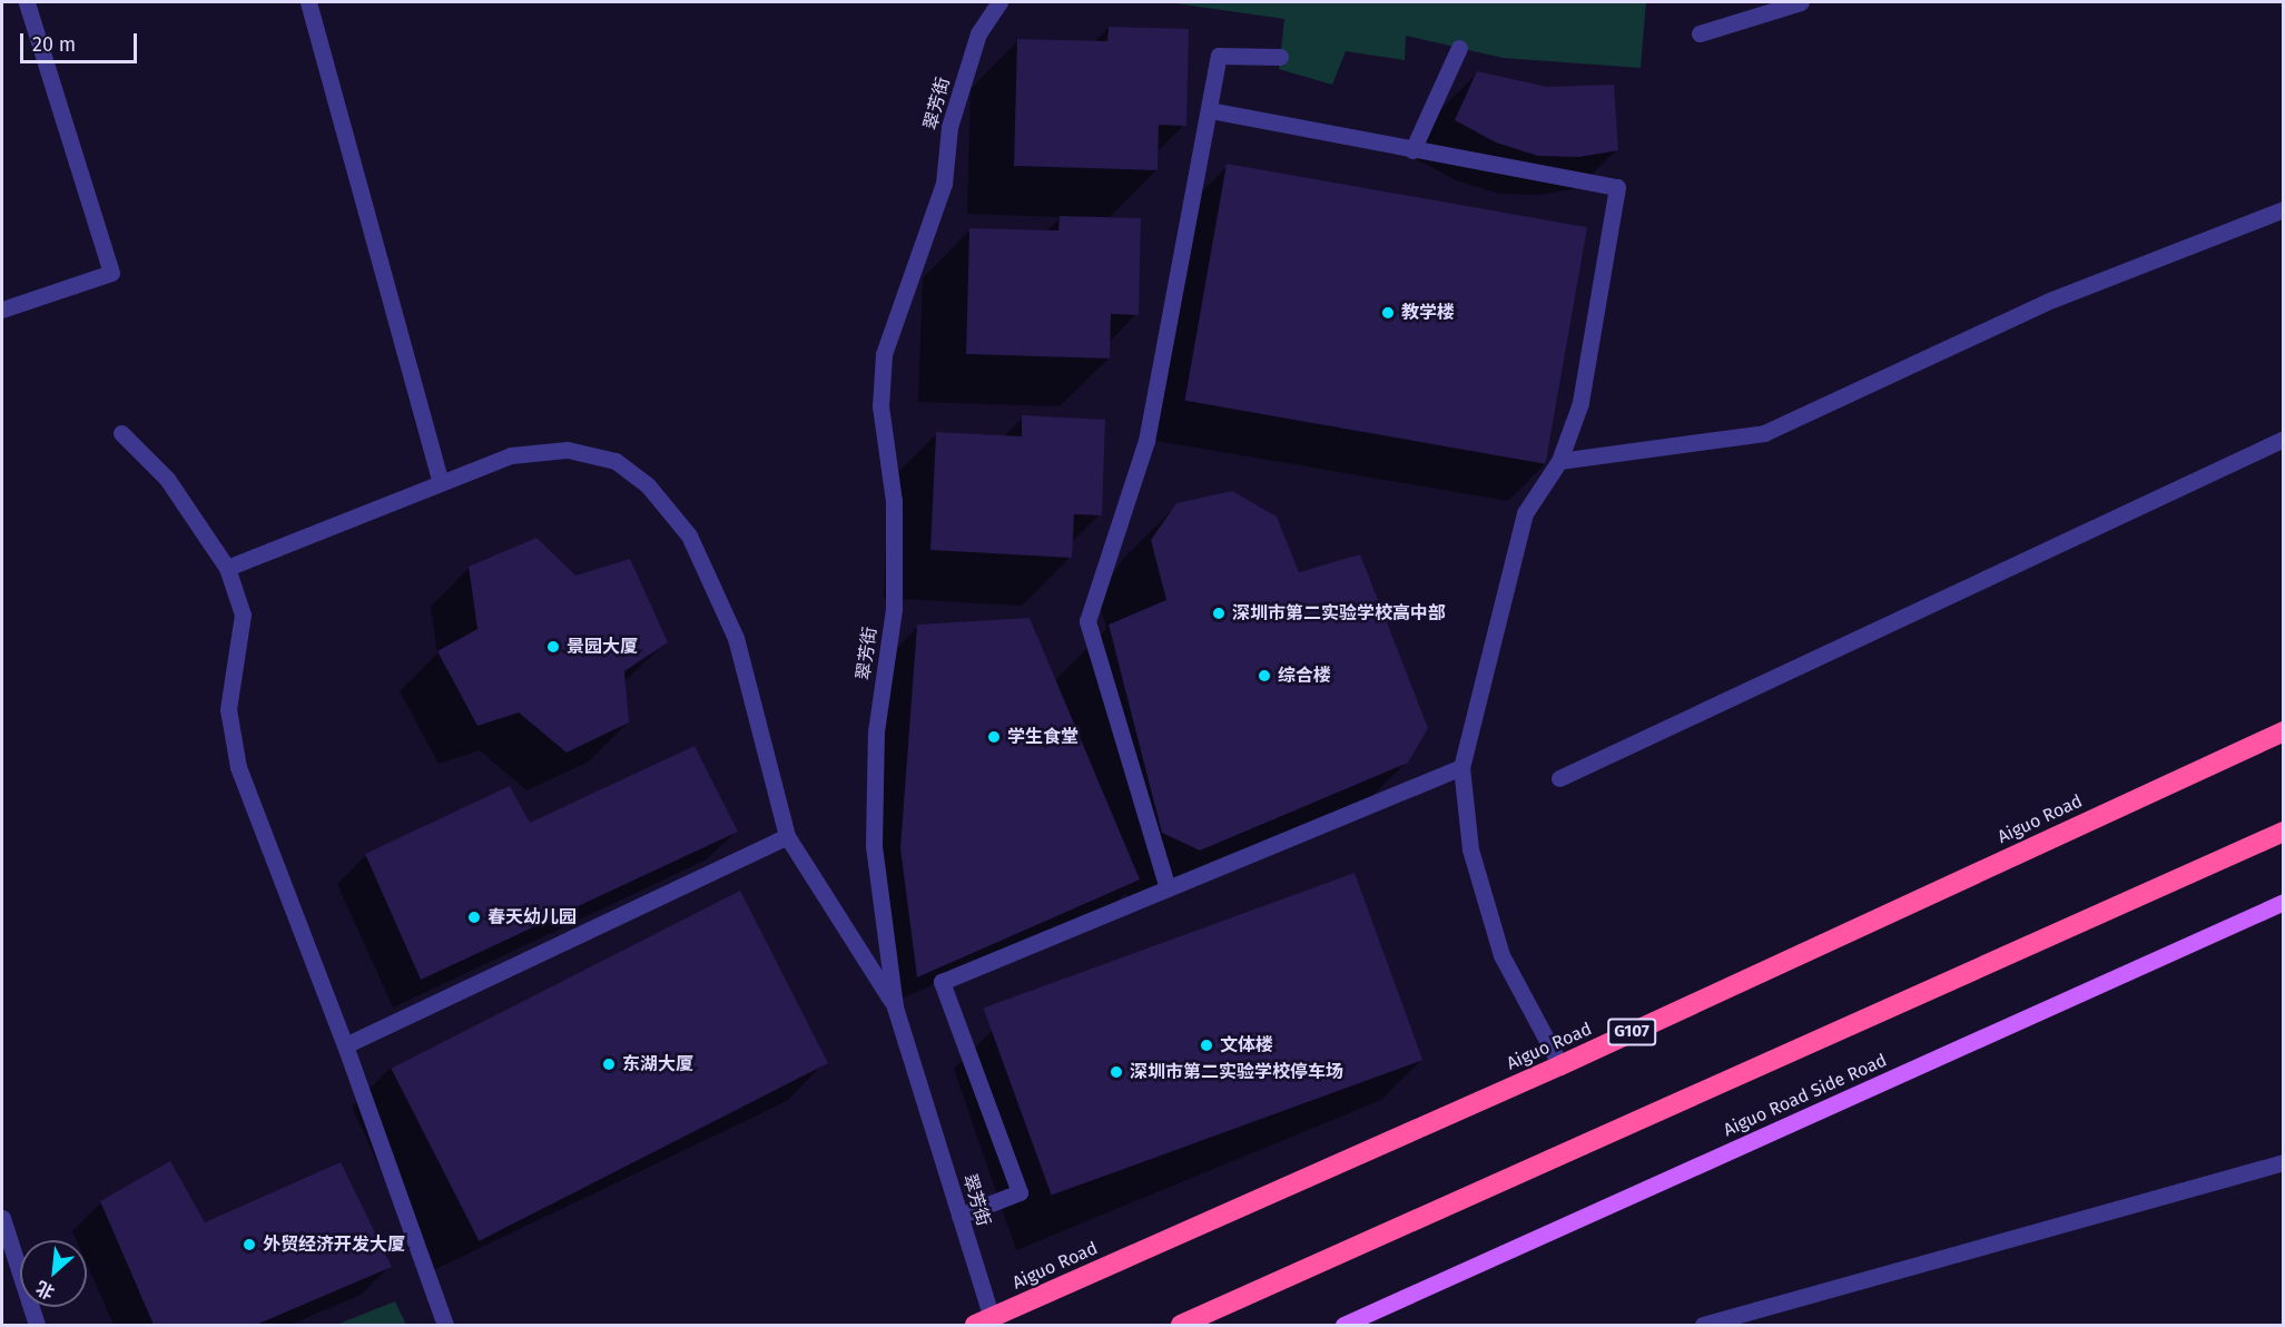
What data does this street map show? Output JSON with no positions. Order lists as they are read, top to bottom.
{
  "streets": {
    "highway": ["Aiguo Road", "G107"],
    "main road": ["Aiguo Road Side Road"],
    "street": ["翠芳街"]
  },
  "crossings": [
    ["翠芳街", "Aiguo Road"]
  ],
  "places": [
    "教学楼",
    "深圳市第二实验学校高中部",
    "景园大厦",
    "综合楼",
    "学生食堂",
    "春天幼儿园",
    "文体楼",
    "东湖大厦",
    "深圳市第二实验学校停车场",
    "外贸经济开发大厦"
  ],
  "scale_bar": "20 m",
  "north": "bottom left"
}
